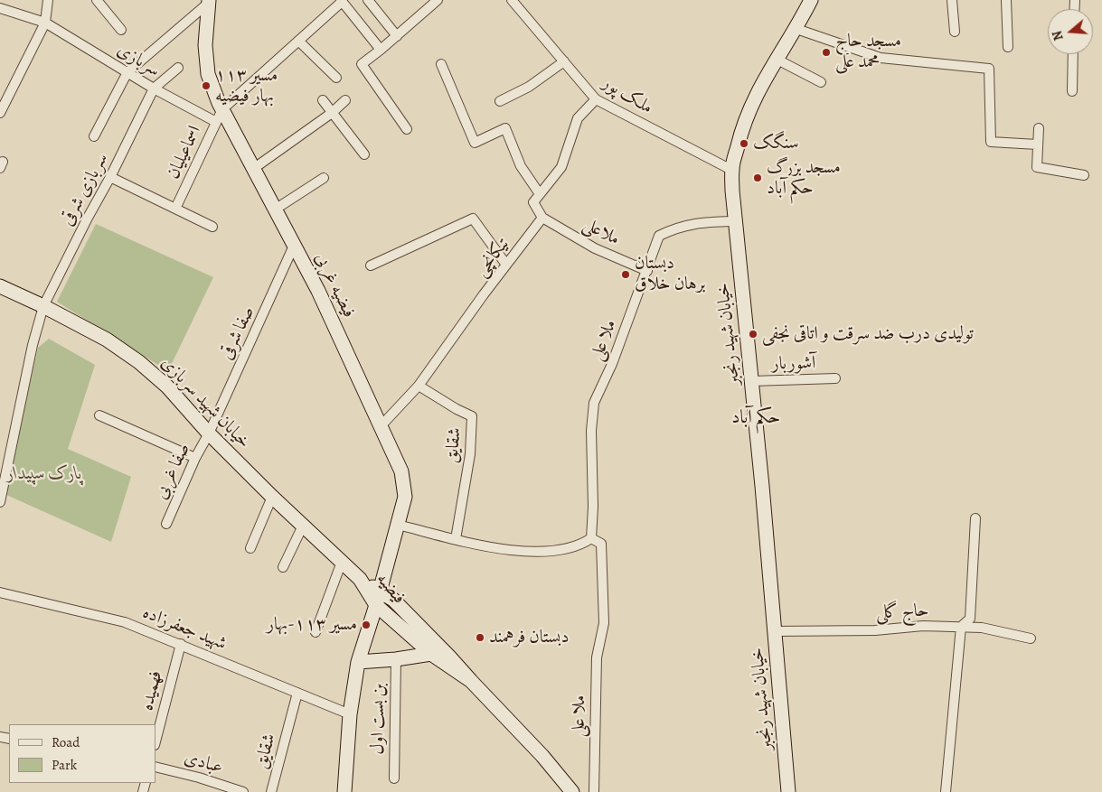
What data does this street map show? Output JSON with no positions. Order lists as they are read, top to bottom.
{
  "streets": {
    "street": [
      "سربازی",
      "ملک پور",
      "اسماعیلیان",
      "سربازی شرقی",
      "ملاعلی",
      "تیکانچی",
      "فیضیه غربی",
      "صفا شرقی",
      "خیابان شهید رنجبر",
      "ملا علی",
      "آشوربار",
      "خیابان شهید سربازی",
      "شقایق",
      "صفا غربی",
      "فیضیه",
      "حاج گلی",
      "شهید جعفرزاده",
      "فهمیده",
      "بن بست اول",
      "عبادی"
    ]
  },
  "crossings": [
    ["سربازی", "اسماعیلیان"],
    ["سربازی", "سربازی شرقی"],
    ["سربازی", "فیضیه غربی"],
    ["ملک پور", "خیابان شهید رنجبر"],
    ["اسماعیلیان", "فیضیه غربی"],
    ["سربازی شرقی", "خیابان شهید سربازی"],
    ["ملاعلی", "تیکانچی"],
    ["ملاعلی", "ملا علی"],
    ["تیکانچی", "فیضیه غربی"],
    ["تیکانچی", "شقایق"],
    ["فیضیه غربی", "صفا شرقی"],
    ["فیضیه غربی", "فیضیه"],
    ["فیضیه غربی", "شهید جعفرزاده"],
    ["صفا شرقی", "خیابان شهید سربازی"],
    ["صفا شرقی", "صفا غربی"],
    ["خیابان شهید رنجبر", "ملا علی"],
    ["خیابان شهید رنجبر", "آشوربار"],
    ["خیابان شهید رنجبر", "حاج گلی"],
    ["خیابان شهید سربازی", "صفا غربی"],
    ["خیابان شهید سربازی", "فیضیه"],
    ["شقایق", "شهید جعفرزاده"],
    ["شهید جعفرزاده", "فهمیده"]
  ],
  "districts": ["حکم آباد"],
  "parks": ["پارک سپیدار"],
  "places": [
    "مسجد حاج محمد علی",
    "مسیر ۱۱۳ بهار فیضیه",
    "سنگک",
    "مسجد بزرگ حکم آباد",
    "دبستان برهان خلاق",
    "تولیدی درب ضد سرقت و اتاقی نجفی",
    "مسیر ۱۱۳-بهار",
    "دبستان فرهمند"
  ],
  "legend": ["Road", "Park"],
  "north": "left"
}
